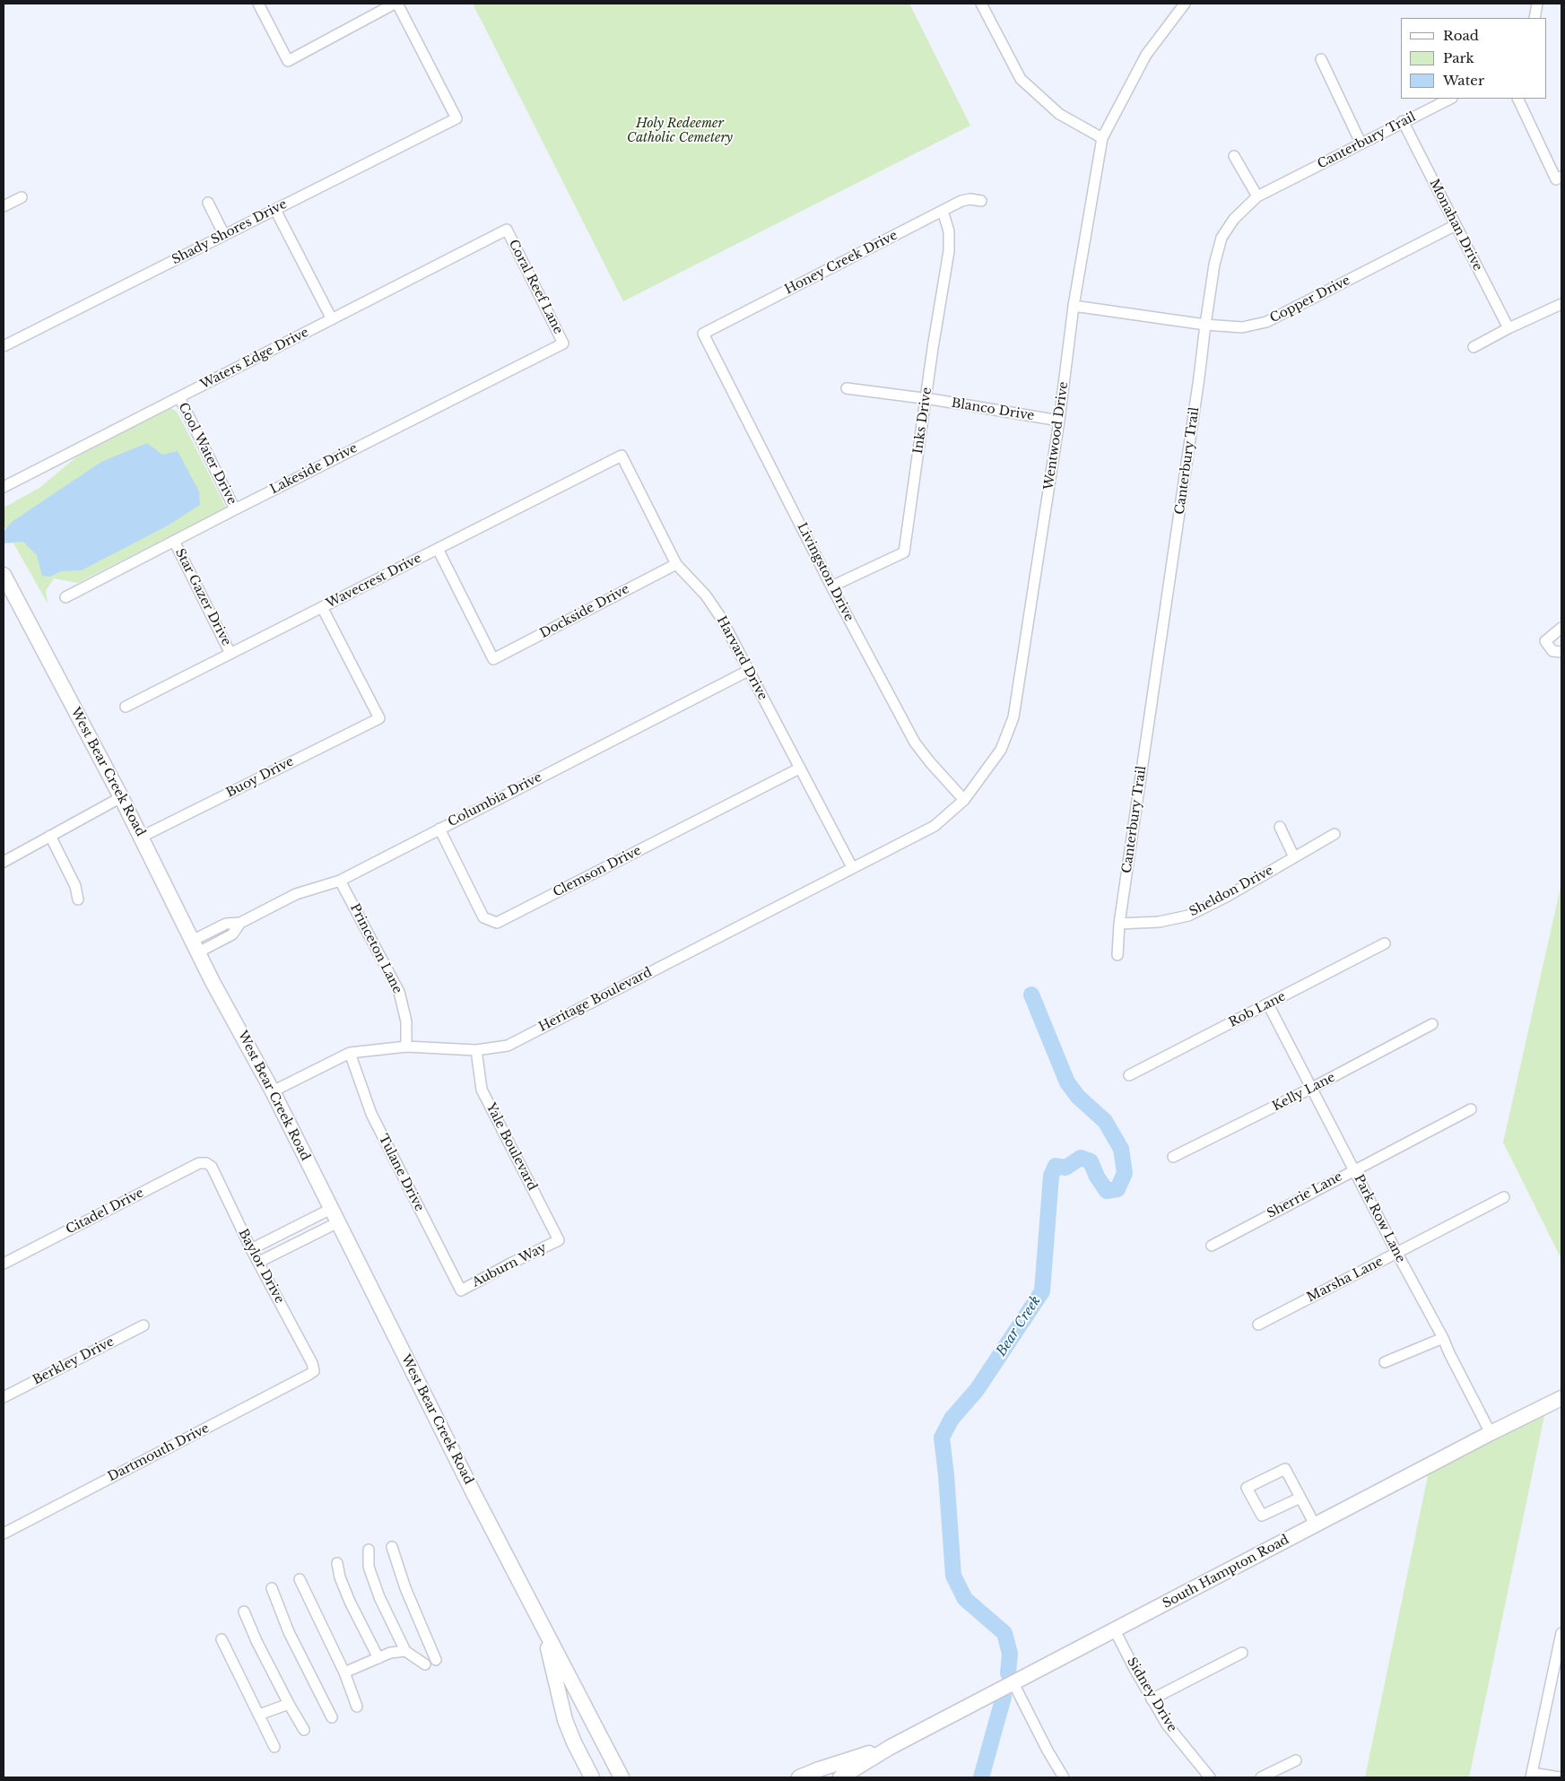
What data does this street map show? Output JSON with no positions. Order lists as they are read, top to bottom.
{
  "streets": {
    "main road": ["West Bear Creek Road", "South Hampton Road"],
    "street": [
      "Canterbury Trail",
      "Monahan Drive",
      "Shady Shores Drive",
      "Honey Creek Drive",
      "Coral Reef Lane",
      "Copper Drive",
      "Waters Edge Drive",
      "Blanco Drive",
      "Inks Drive",
      "Wentwood Drive",
      "Cool Water Drive",
      "Lakeside Drive",
      "Livingston Drive",
      "Wavecrest Drive",
      "Star Gazer Drive",
      "Dockside Drive",
      "Harvard Drive",
      "Buoy Drive",
      "Columbia Drive",
      "Clemson Drive",
      "Sheldon Drive",
      "Princeton Lane",
      "Heritage Boulevard",
      "Rob Lane",
      "Kelly Lane",
      "Yale Boulevard",
      "Tulane Drive",
      "Sherrie Lane",
      "Citadel Drive",
      "Park Row Lane",
      "Auburn Way",
      "Baylor Drive",
      "Marsha Lane",
      "Berkley Drive",
      "Dartmouth Drive",
      "Sidney Drive"
    ]
  },
  "crossings": [
    ["Canterbury Trail", "Monahan Drive"],
    ["Canterbury Trail", "Copper Drive"],
    ["Canterbury Trail", "Sheldon Drive"],
    ["Monahan Drive", "Copper Drive"],
    ["Honey Creek Drive", "Inks Drive"],
    ["Honey Creek Drive", "Livingston Drive"],
    ["Coral Reef Lane", "Waters Edge Drive"],
    ["Coral Reef Lane", "Lakeside Drive"],
    ["Copper Drive", "Wentwood Drive"],
    ["Waters Edge Drive", "Cool Water Drive"],
    ["Blanco Drive", "Inks Drive"],
    ["Blanco Drive", "Wentwood Drive"],
    ["Inks Drive", "Livingston Drive"],
    ["Wentwood Drive", "Livingston Drive"],
    ["Wentwood Drive", "Heritage Boulevard"],
    ["Cool Water Drive", "Lakeside Drive"],
    ["Lakeside Drive", "Star Gazer Drive"],
    ["Wavecrest Drive", "Star Gazer Drive"],
    ["Wavecrest Drive", "Dockside Drive"],
    ["Wavecrest Drive", "Harvard Drive"],
    ["Wavecrest Drive", "Buoy Drive"],
    ["Dockside Drive", "Harvard Drive"],
    ["Harvard Drive", "Columbia Drive"],
    ["Harvard Drive", "Clemson Drive"],
    ["Harvard Drive", "Heritage Boulevard"],
    ["West Bear Creek Road", "Buoy Drive"],
    ["West Bear Creek Road", "Columbia Drive"],
    ["West Bear Creek Road", "Heritage Boulevard"],
    ["Columbia Drive", "Clemson Drive"],
    ["Columbia Drive", "Princeton Lane"],
    ["Princeton Lane", "Heritage Boulevard"],
    ["Heritage Boulevard", "Yale Boulevard"],
    ["Heritage Boulevard", "Tulane Drive"],
    ["Rob Lane", "Park Row Lane"],
    ["Kelly Lane", "Park Row Lane"],
    ["Yale Boulevard", "Auburn Way"],
    ["Tulane Drive", "Auburn Way"],
    ["Sherrie Lane", "Park Row Lane"],
    ["Citadel Drive", "Baylor Drive"],
    ["Park Row Lane", "Marsha Lane"],
    ["Park Row Lane", "South Hampton Road"],
    ["Baylor Drive", "Dartmouth Drive"],
    ["South Hampton Road", "Sidney Drive"]
  ],
  "water": ["Bear Creek"],
  "parks": ["Holy Redeemer Catholic Cemetery"],
  "legend": ["Road", "Park", "Water"]
}
